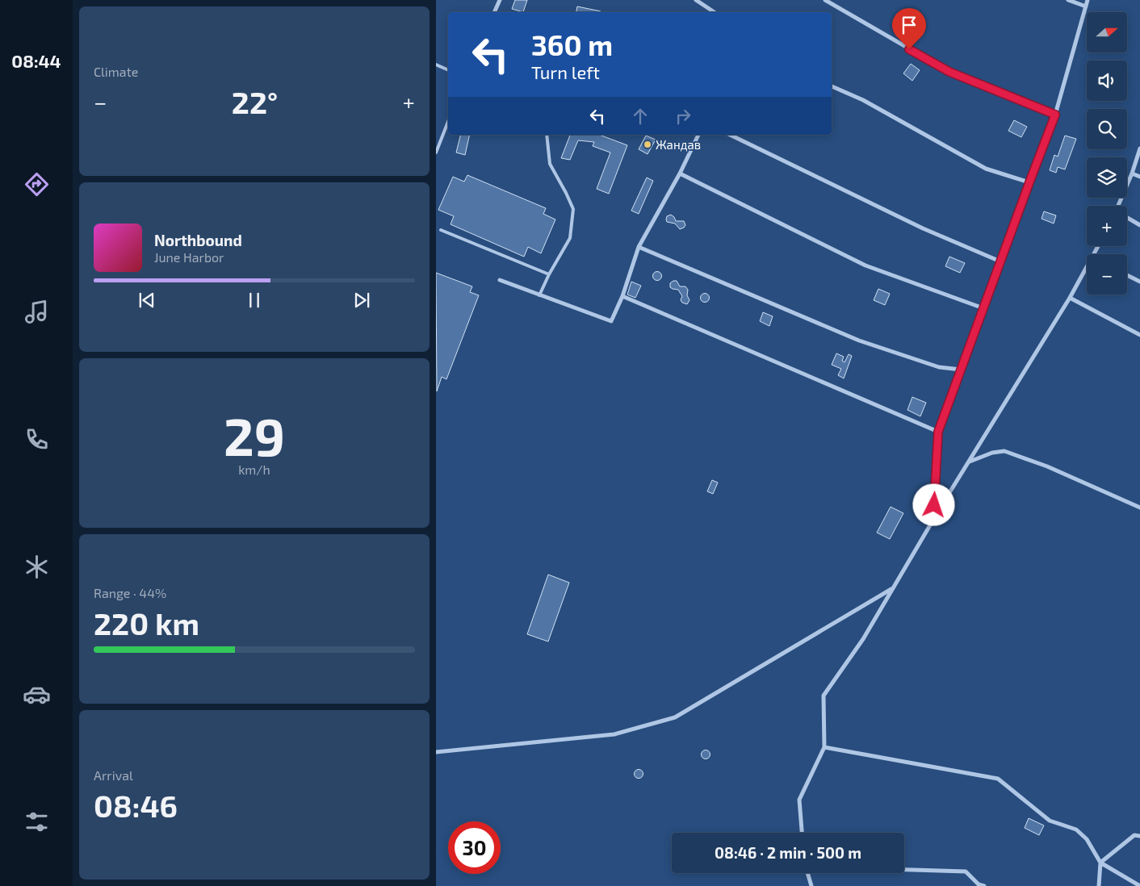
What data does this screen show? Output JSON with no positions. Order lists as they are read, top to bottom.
{
  "places": ["Жандав"],
  "north": "right",
  "page": {
    "tabs": "08:44",
    "tile": [
      "Climate",
      ["29", "km/h"],
      ["Range · 44%", "220 km"],
      ["Arrival", "08:46"]
    ],
    "map_buttons": ["+", "−"],
    "turn": ["360 m", "Turn left"],
    "heat": ["−", "22°", "+"],
    "song": ["Northbound", "June Harbor"],
    "limit": "30",
    "trip": "08:46 · 2 min · 500 m"
  }
}
